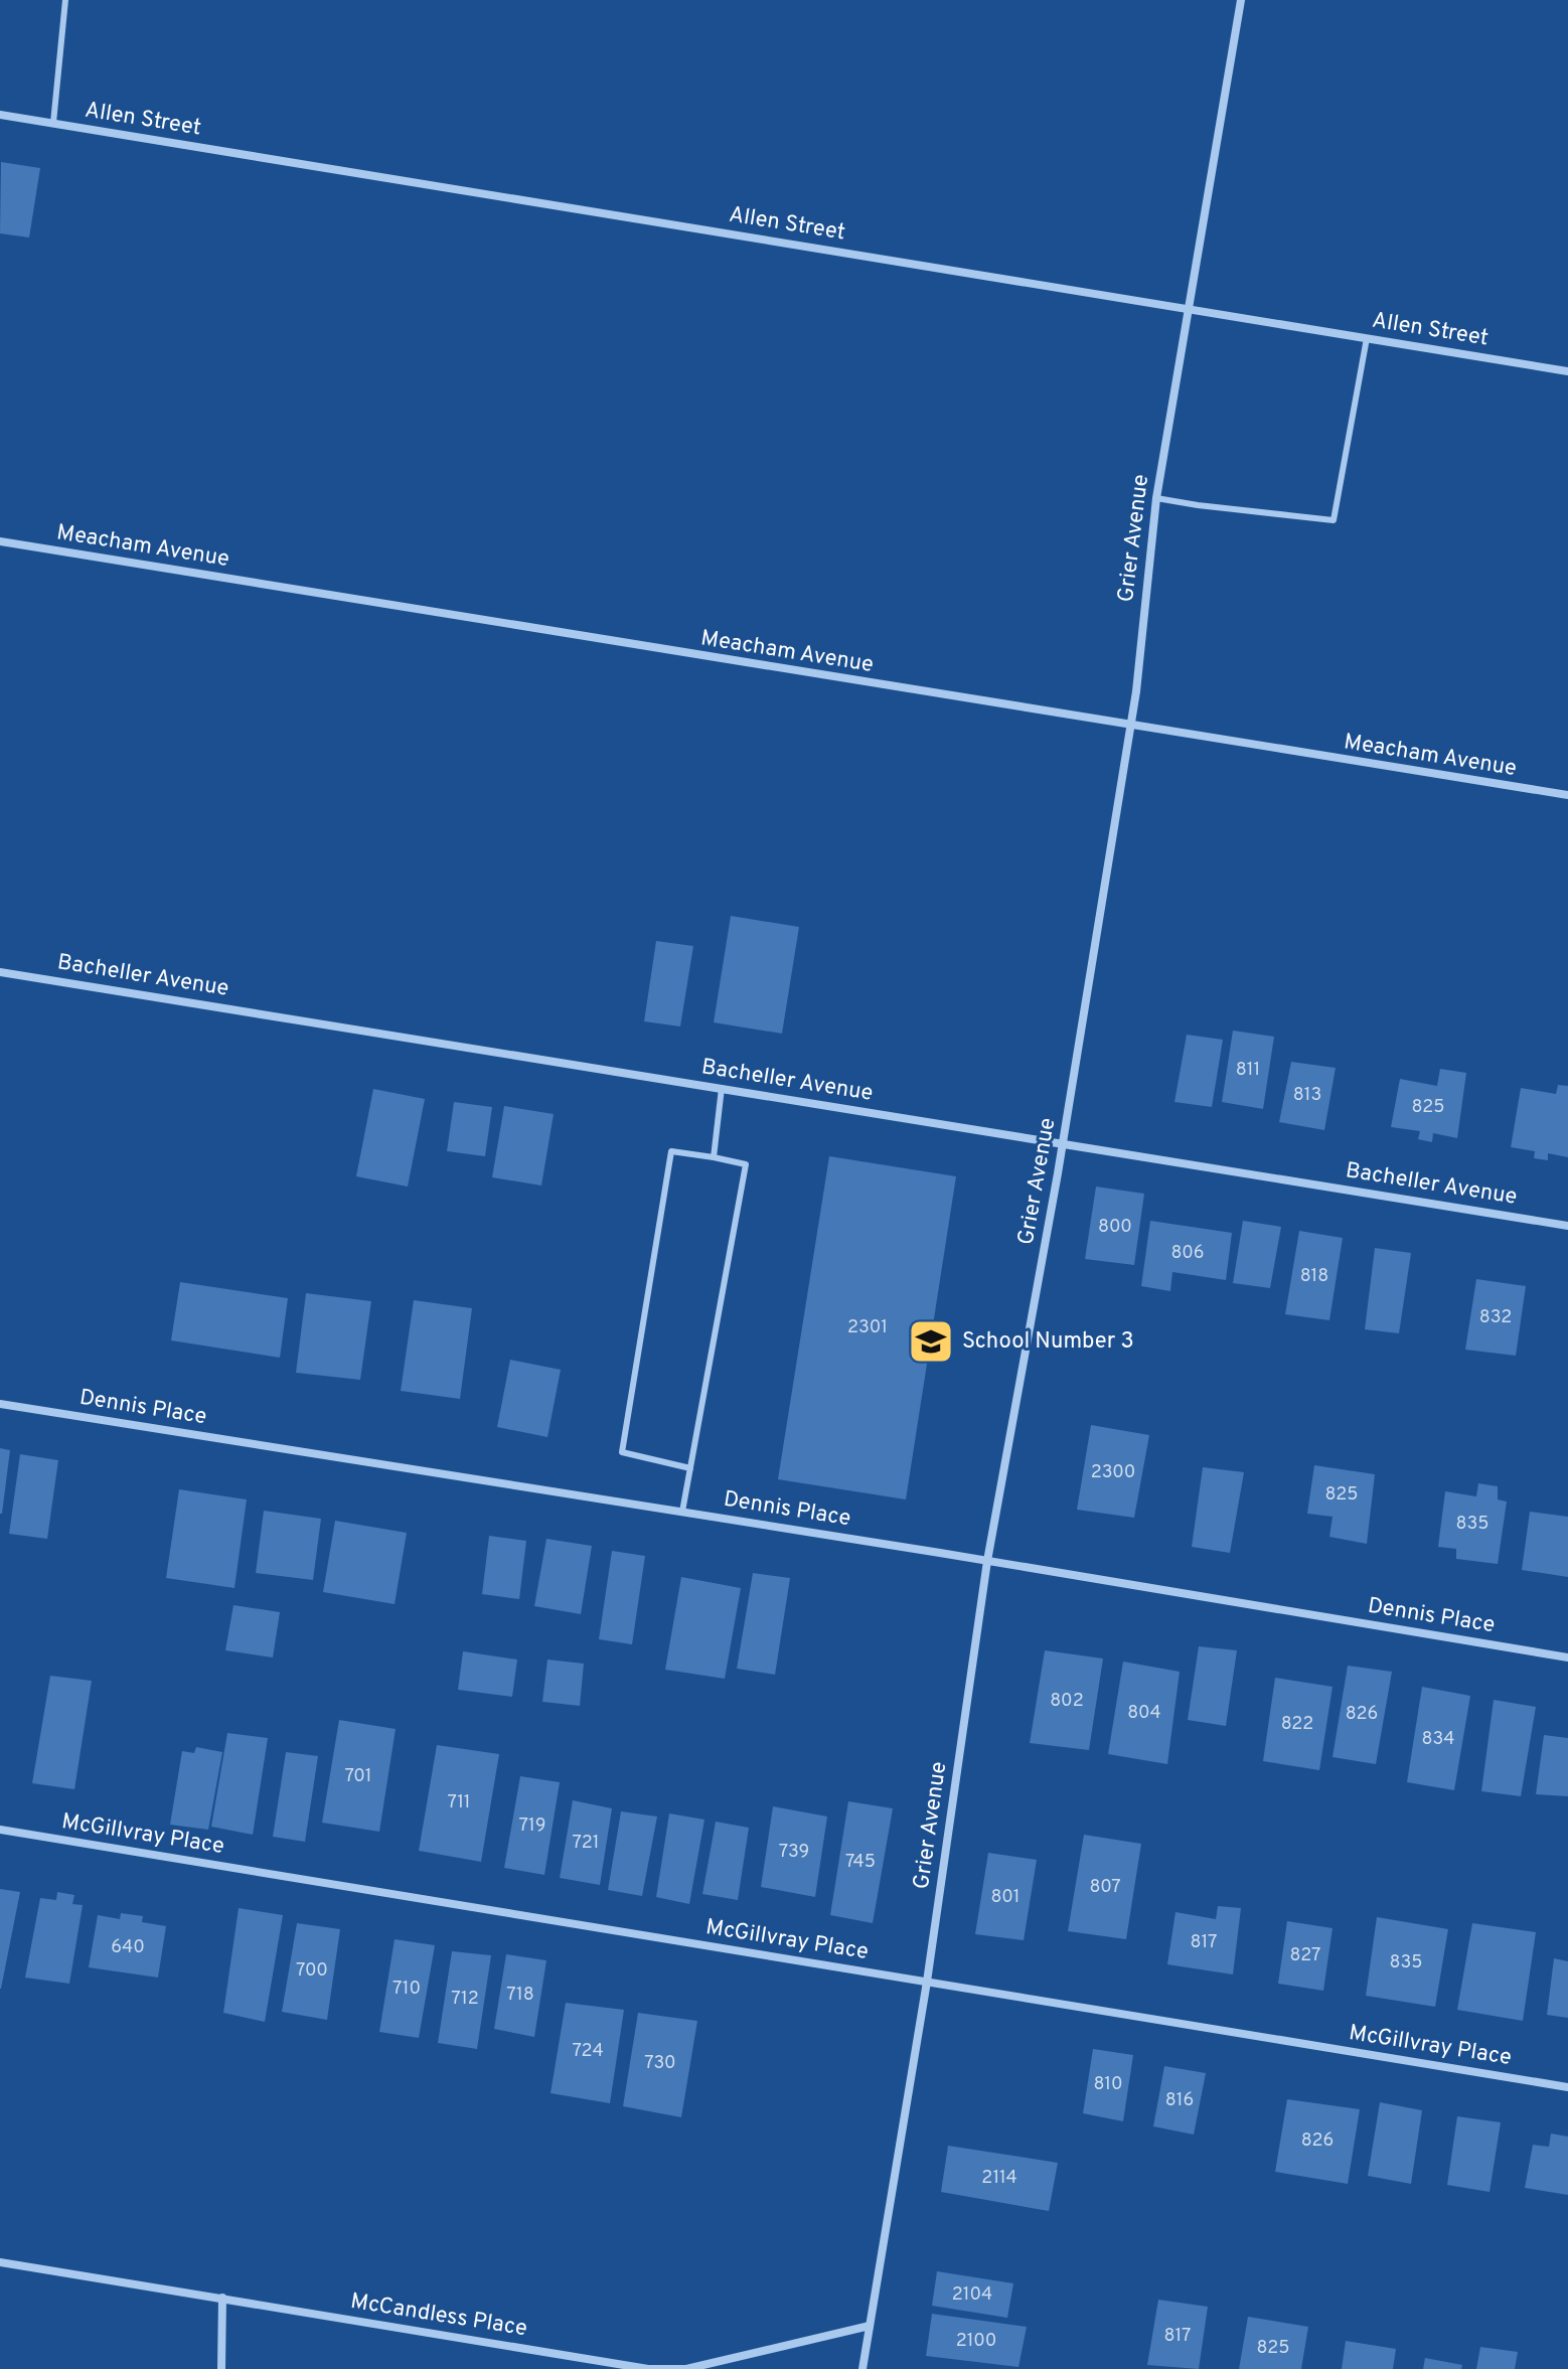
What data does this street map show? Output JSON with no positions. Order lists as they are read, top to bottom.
{
  "streets": {
    "street": [
      "Allen Street",
      "Grier Avenue",
      "Meacham Avenue",
      "Bacheller Avenue",
      "Dennis Place",
      "McGillvray Place",
      "McCandless Place"
    ]
  },
  "crossings": [
    ["Allen Street", "Grier Avenue"],
    ["Grier Avenue", "Meacham Avenue"],
    ["Grier Avenue", "Bacheller Avenue"],
    ["Grier Avenue", "Dennis Place"],
    ["Grier Avenue", "McGillvray Place"],
    ["Grier Avenue", "McCandless Place"]
  ],
  "places": {
    "school or university": ["School Number 3"]
  },
  "house_numbers": [
    "811",
    "813",
    "825",
    "800",
    "806",
    "818",
    "832",
    "2301",
    "2300",
    "825",
    "835",
    "802",
    "804",
    "826",
    "822",
    "834",
    "701",
    "711",
    "719",
    "721",
    "739",
    "745",
    "807",
    "801",
    "817",
    "640",
    "827",
    "835",
    "700",
    "710",
    "718",
    "712",
    "724",
    "730",
    "810",
    "816",
    "826",
    "2114",
    "2104",
    "817",
    "2100",
    "825"
  ]
}
